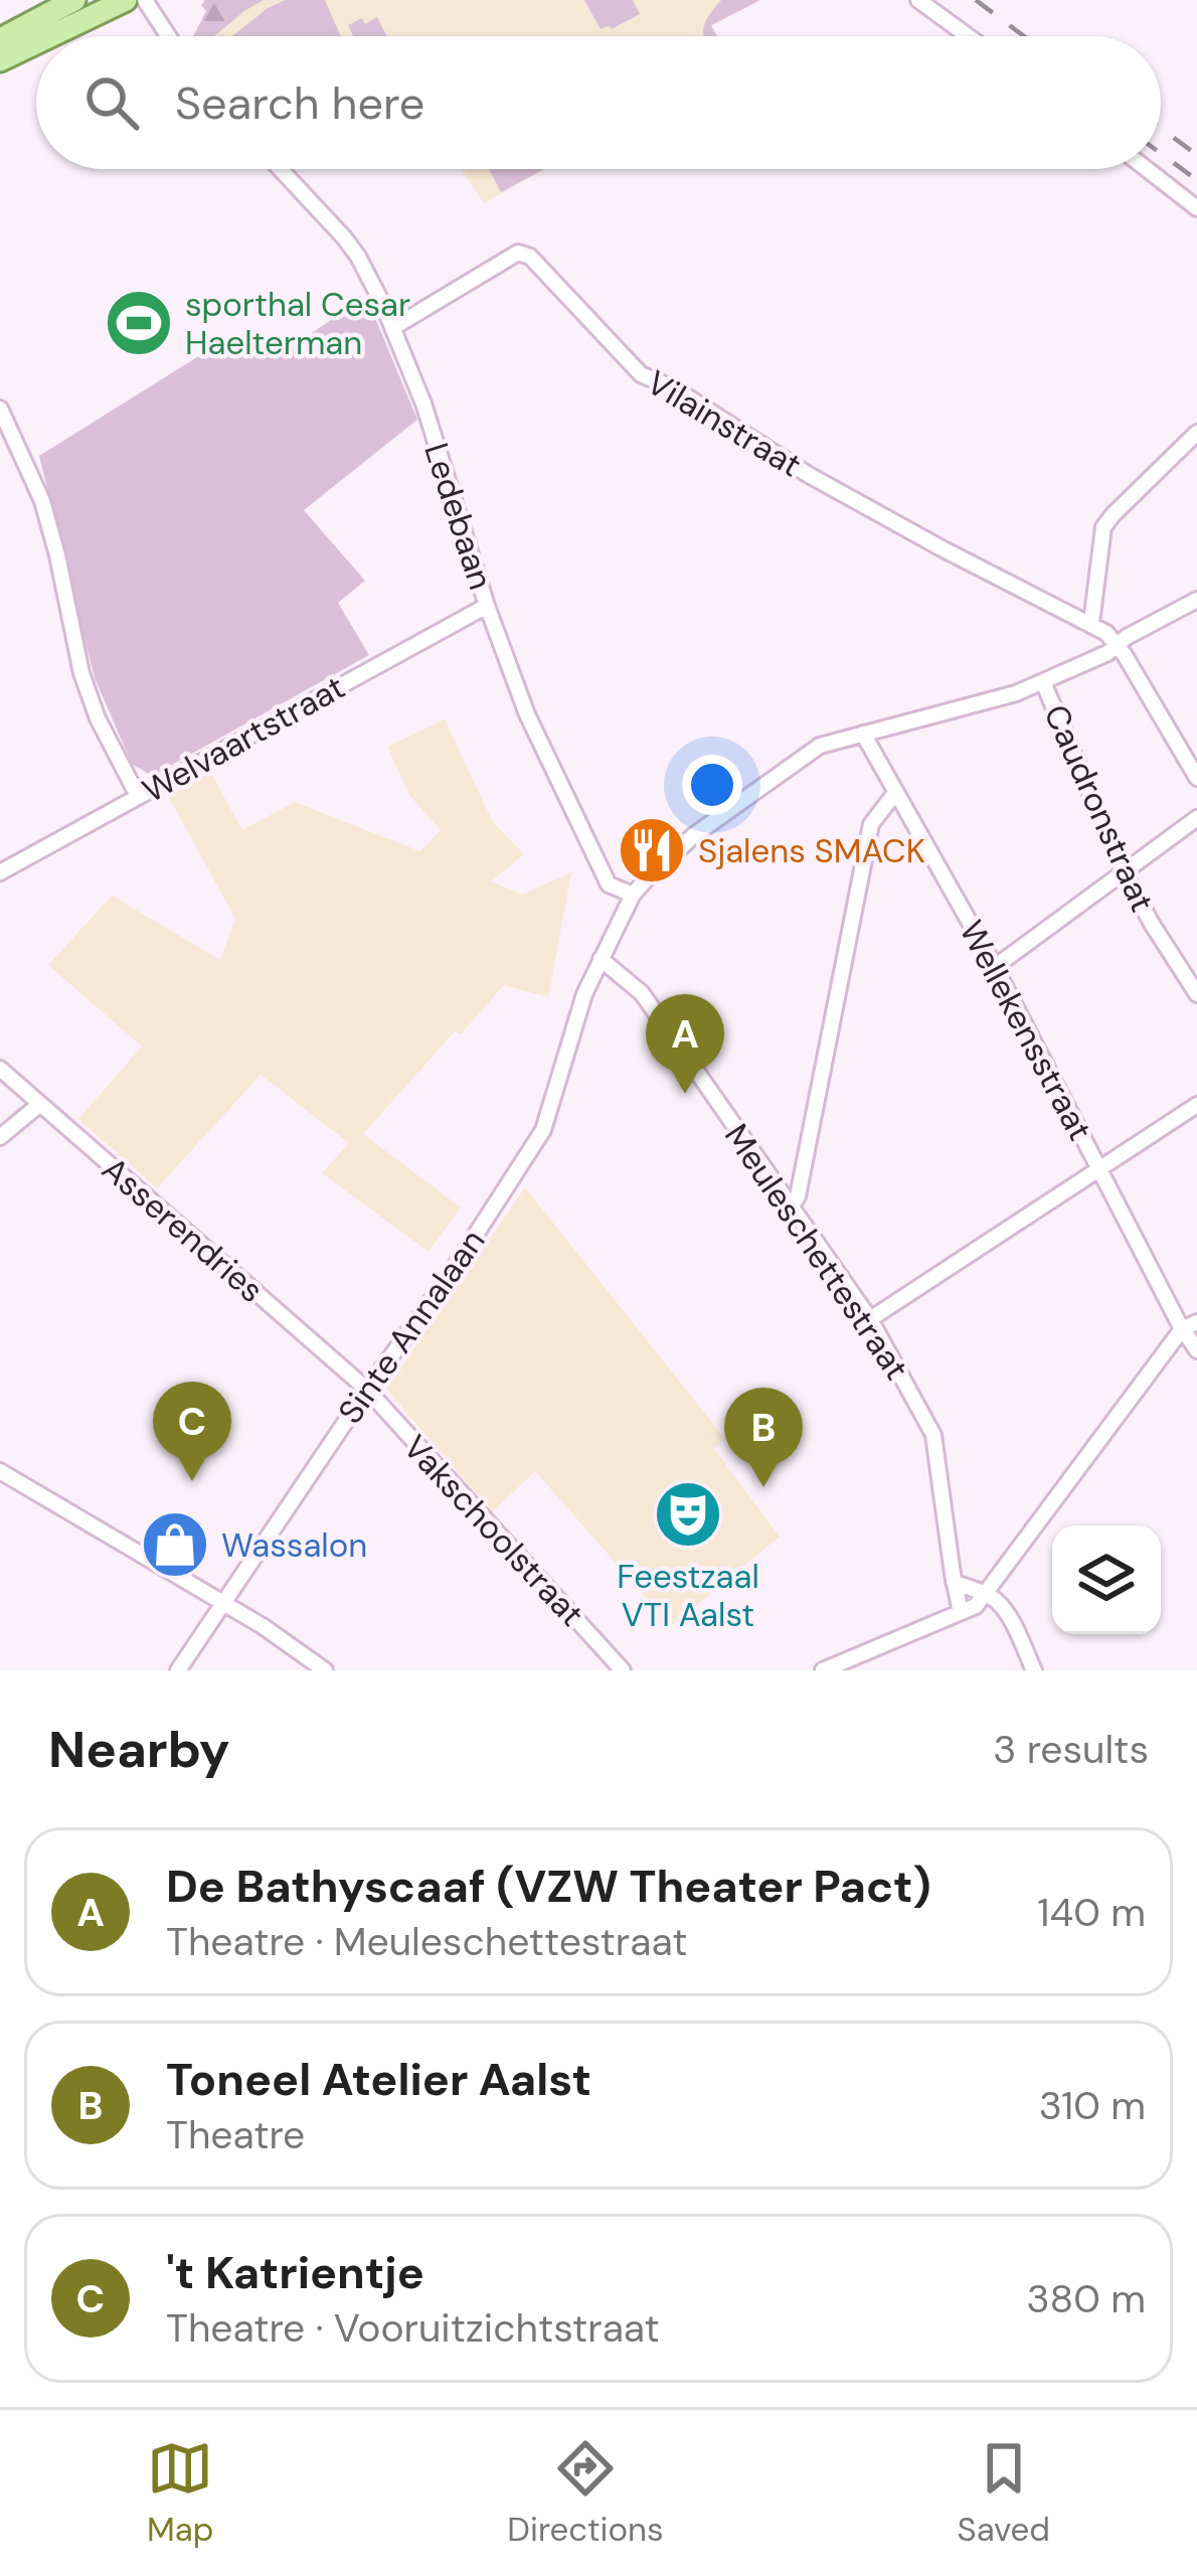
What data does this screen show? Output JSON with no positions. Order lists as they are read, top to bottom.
{
  "streets": {
    "street": [
      "Vilainstraat",
      "Ledebaan",
      "Welvaartstraat",
      "Caudronstraat",
      "Wellekensstraat",
      "Asserendries",
      "Meuleschettestraat",
      "Sinte Annalaan",
      "Vakschoolstraat"
    ]
  },
  "crossings": [
    ["Vilainstraat", "Ledebaan"],
    ["Vilainstraat", "Sinte Annalaan"],
    ["Ledebaan", "Welvaartstraat"],
    ["Ledebaan", "Sinte Annalaan"],
    ["Caudronstraat", "Sinte Annalaan"],
    ["Wellekensstraat", "Sinte Annalaan"],
    ["Asserendries", "Sinte Annalaan"],
    ["Asserendries", "Vakschoolstraat"],
    ["Meuleschettestraat", "Sinte Annalaan"],
    ["Sinte Annalaan", "Vakschoolstraat"]
  ],
  "places": {
    "sports": ["sporthal Cesar Haelterman"],
    "restaurant": ["Sjalens SMACK"],
    "theatre": ["Feestzaal VTI Aalst"],
    "shop": ["Wassalon"]
  },
  "page": {
    "search": "Search here",
    "pins": ["A", "C", "B"],
    "heading": ["Nearby", "3 results"],
    "list": [
      {
        "mark": "A",
        "name": "De Bathyscaaf (VZW Theater Pact)",
        "note": "Theatre · Meuleschettestraat",
        "value": "140 m"
      },
      {
        "mark": "B",
        "name": "Toneel Atelier Aalst",
        "note": "Theatre",
        "value": "310 m"
      },
      {
        "mark": "C",
        "name": "'t Katrientje",
        "note": "Theatre · Vooruitzichtstraat",
        "value": "380 m"
      }
    ],
    "nav": ["Map", "Directions", "Saved"]
  }
}
